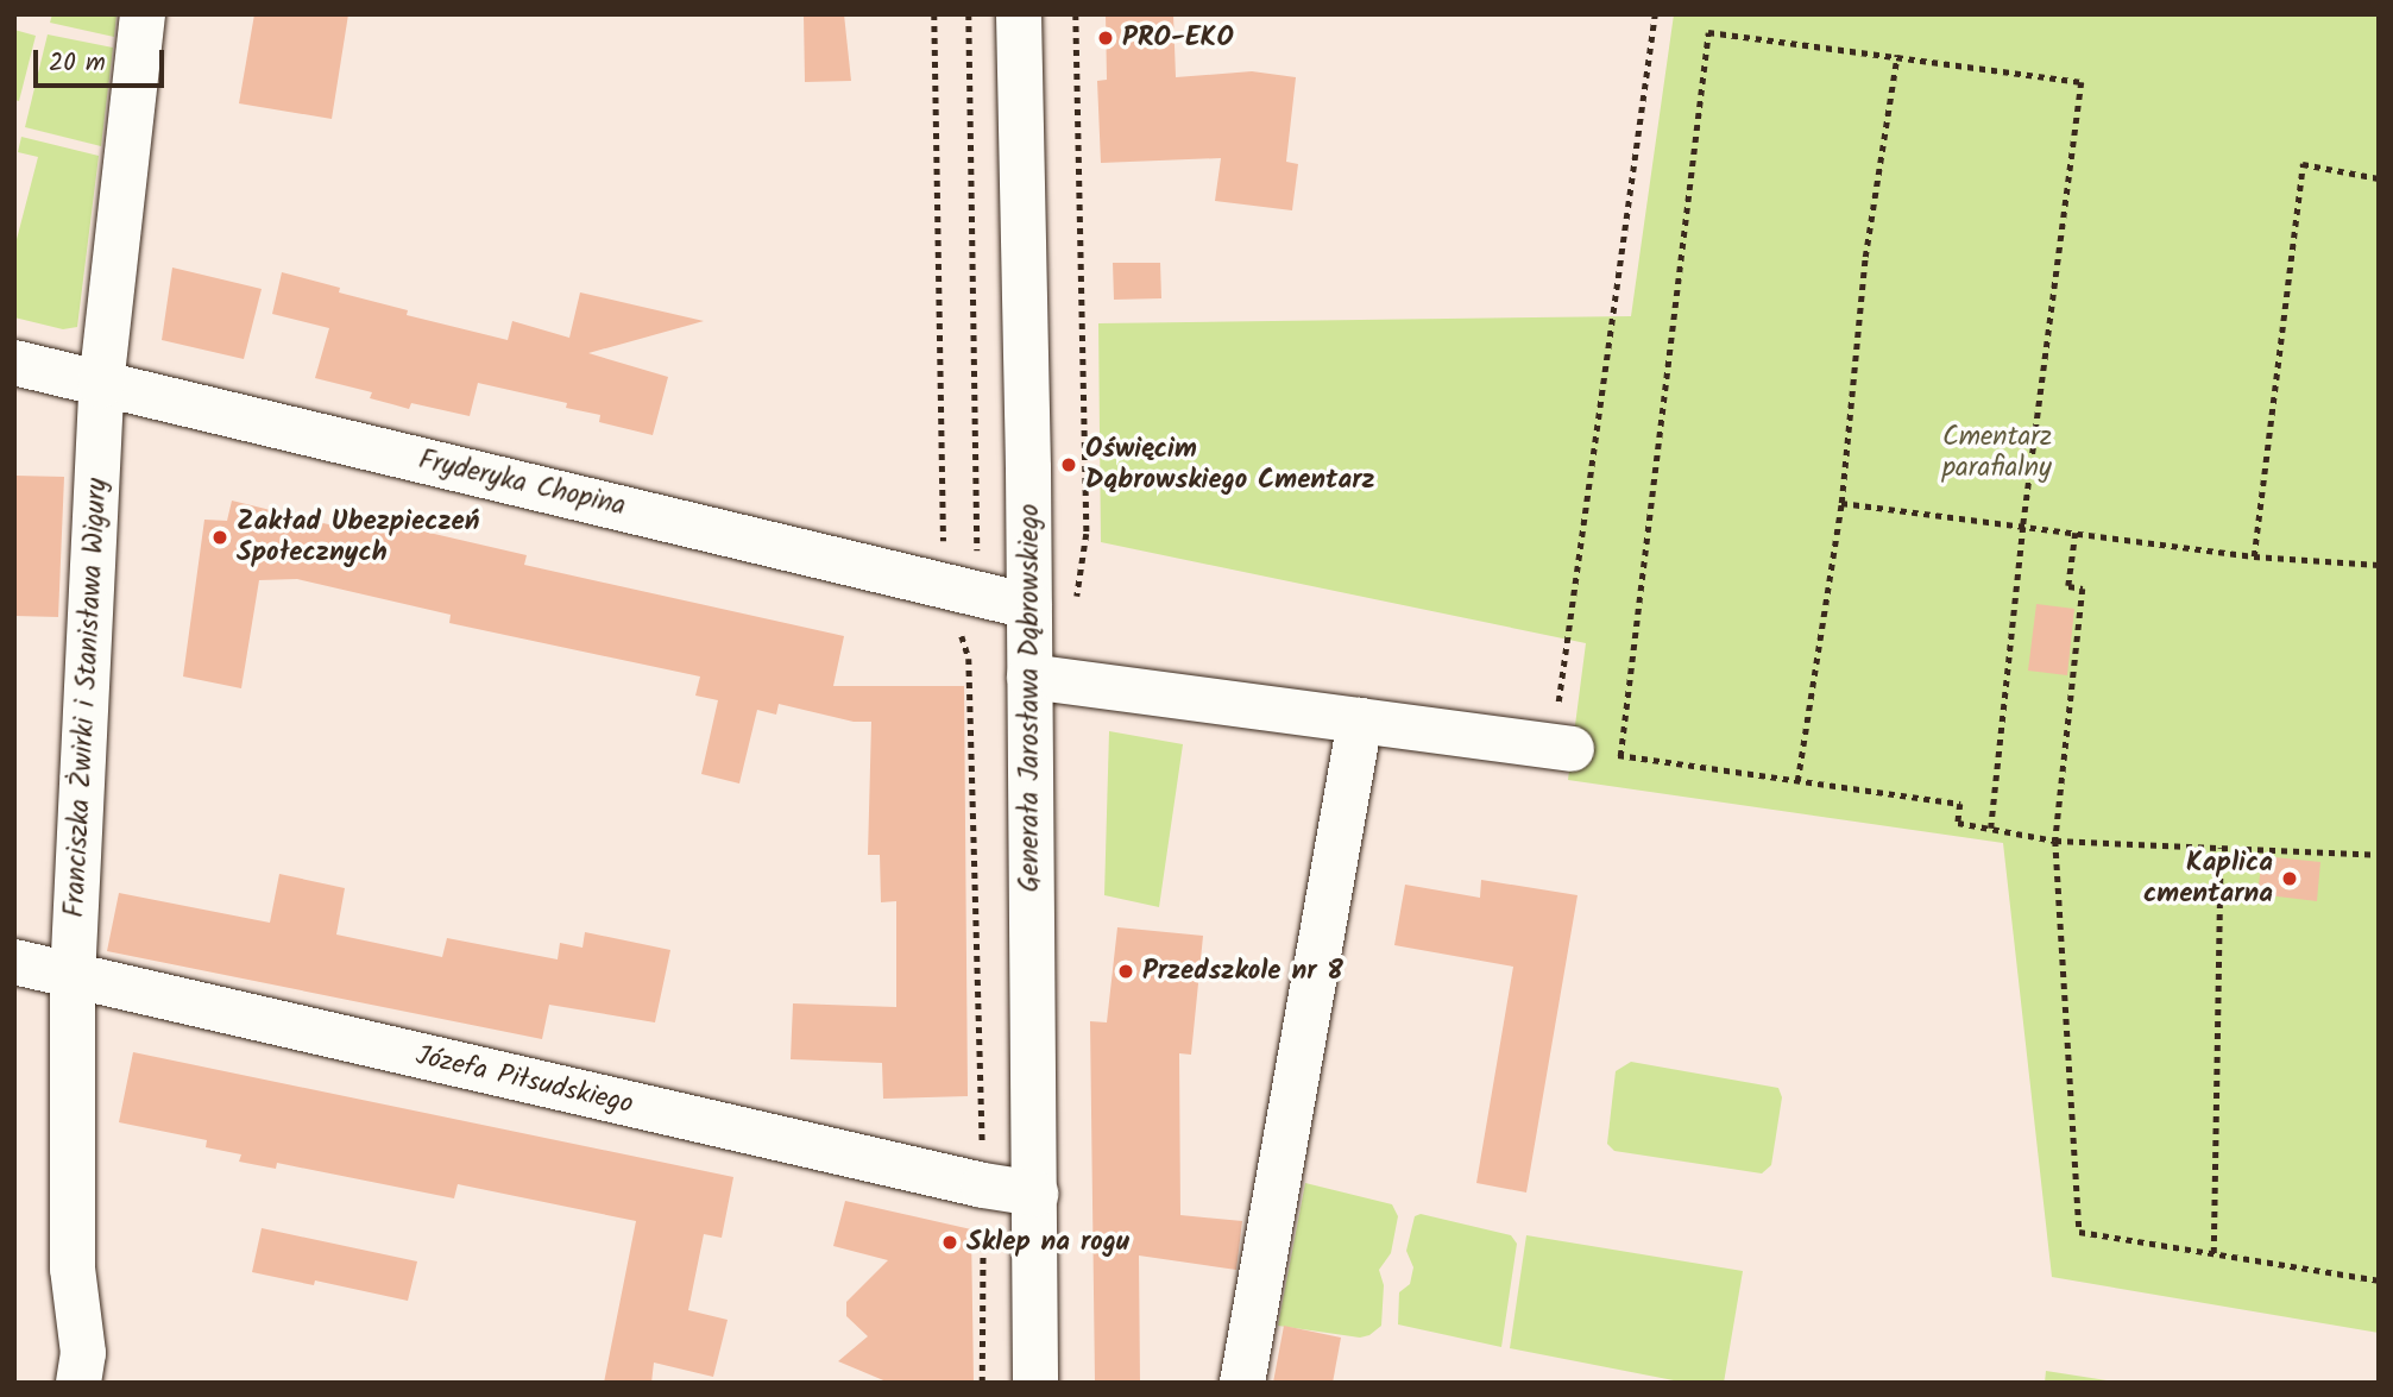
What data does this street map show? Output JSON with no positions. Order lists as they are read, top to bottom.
{
  "streets": {
    "street": [
      "Fryderyka Chopina",
      "Franciszka Żwirki i Stanisława Wigury",
      "Generała Jarosława Dąbrowskiego",
      "Józefa Piłsudskiego"
    ]
  },
  "crossings": [
    ["Fryderyka Chopina", "Franciszka Żwirki i Stanisława Wigury"],
    ["Fryderyka Chopina", "Generała Jarosława Dąbrowskiego"],
    ["Franciszka Żwirki i Stanisława Wigury", "Józefa Piłsudskiego"],
    ["Generała Jarosława Dąbrowskiego", "Józefa Piłsudskiego"]
  ],
  "parks": ["Cmentarz parafialny"],
  "places": [
    "PRO-EKO",
    "Oświęcim Dąbrowskiego Cmentarz",
    "Zakład Ubezpieczeń Społecznych",
    "Kaplica cmentarna",
    "Przedszkole nr 8",
    "Sklep na rogu"
  ],
  "scale_bar": "20 m"
}
